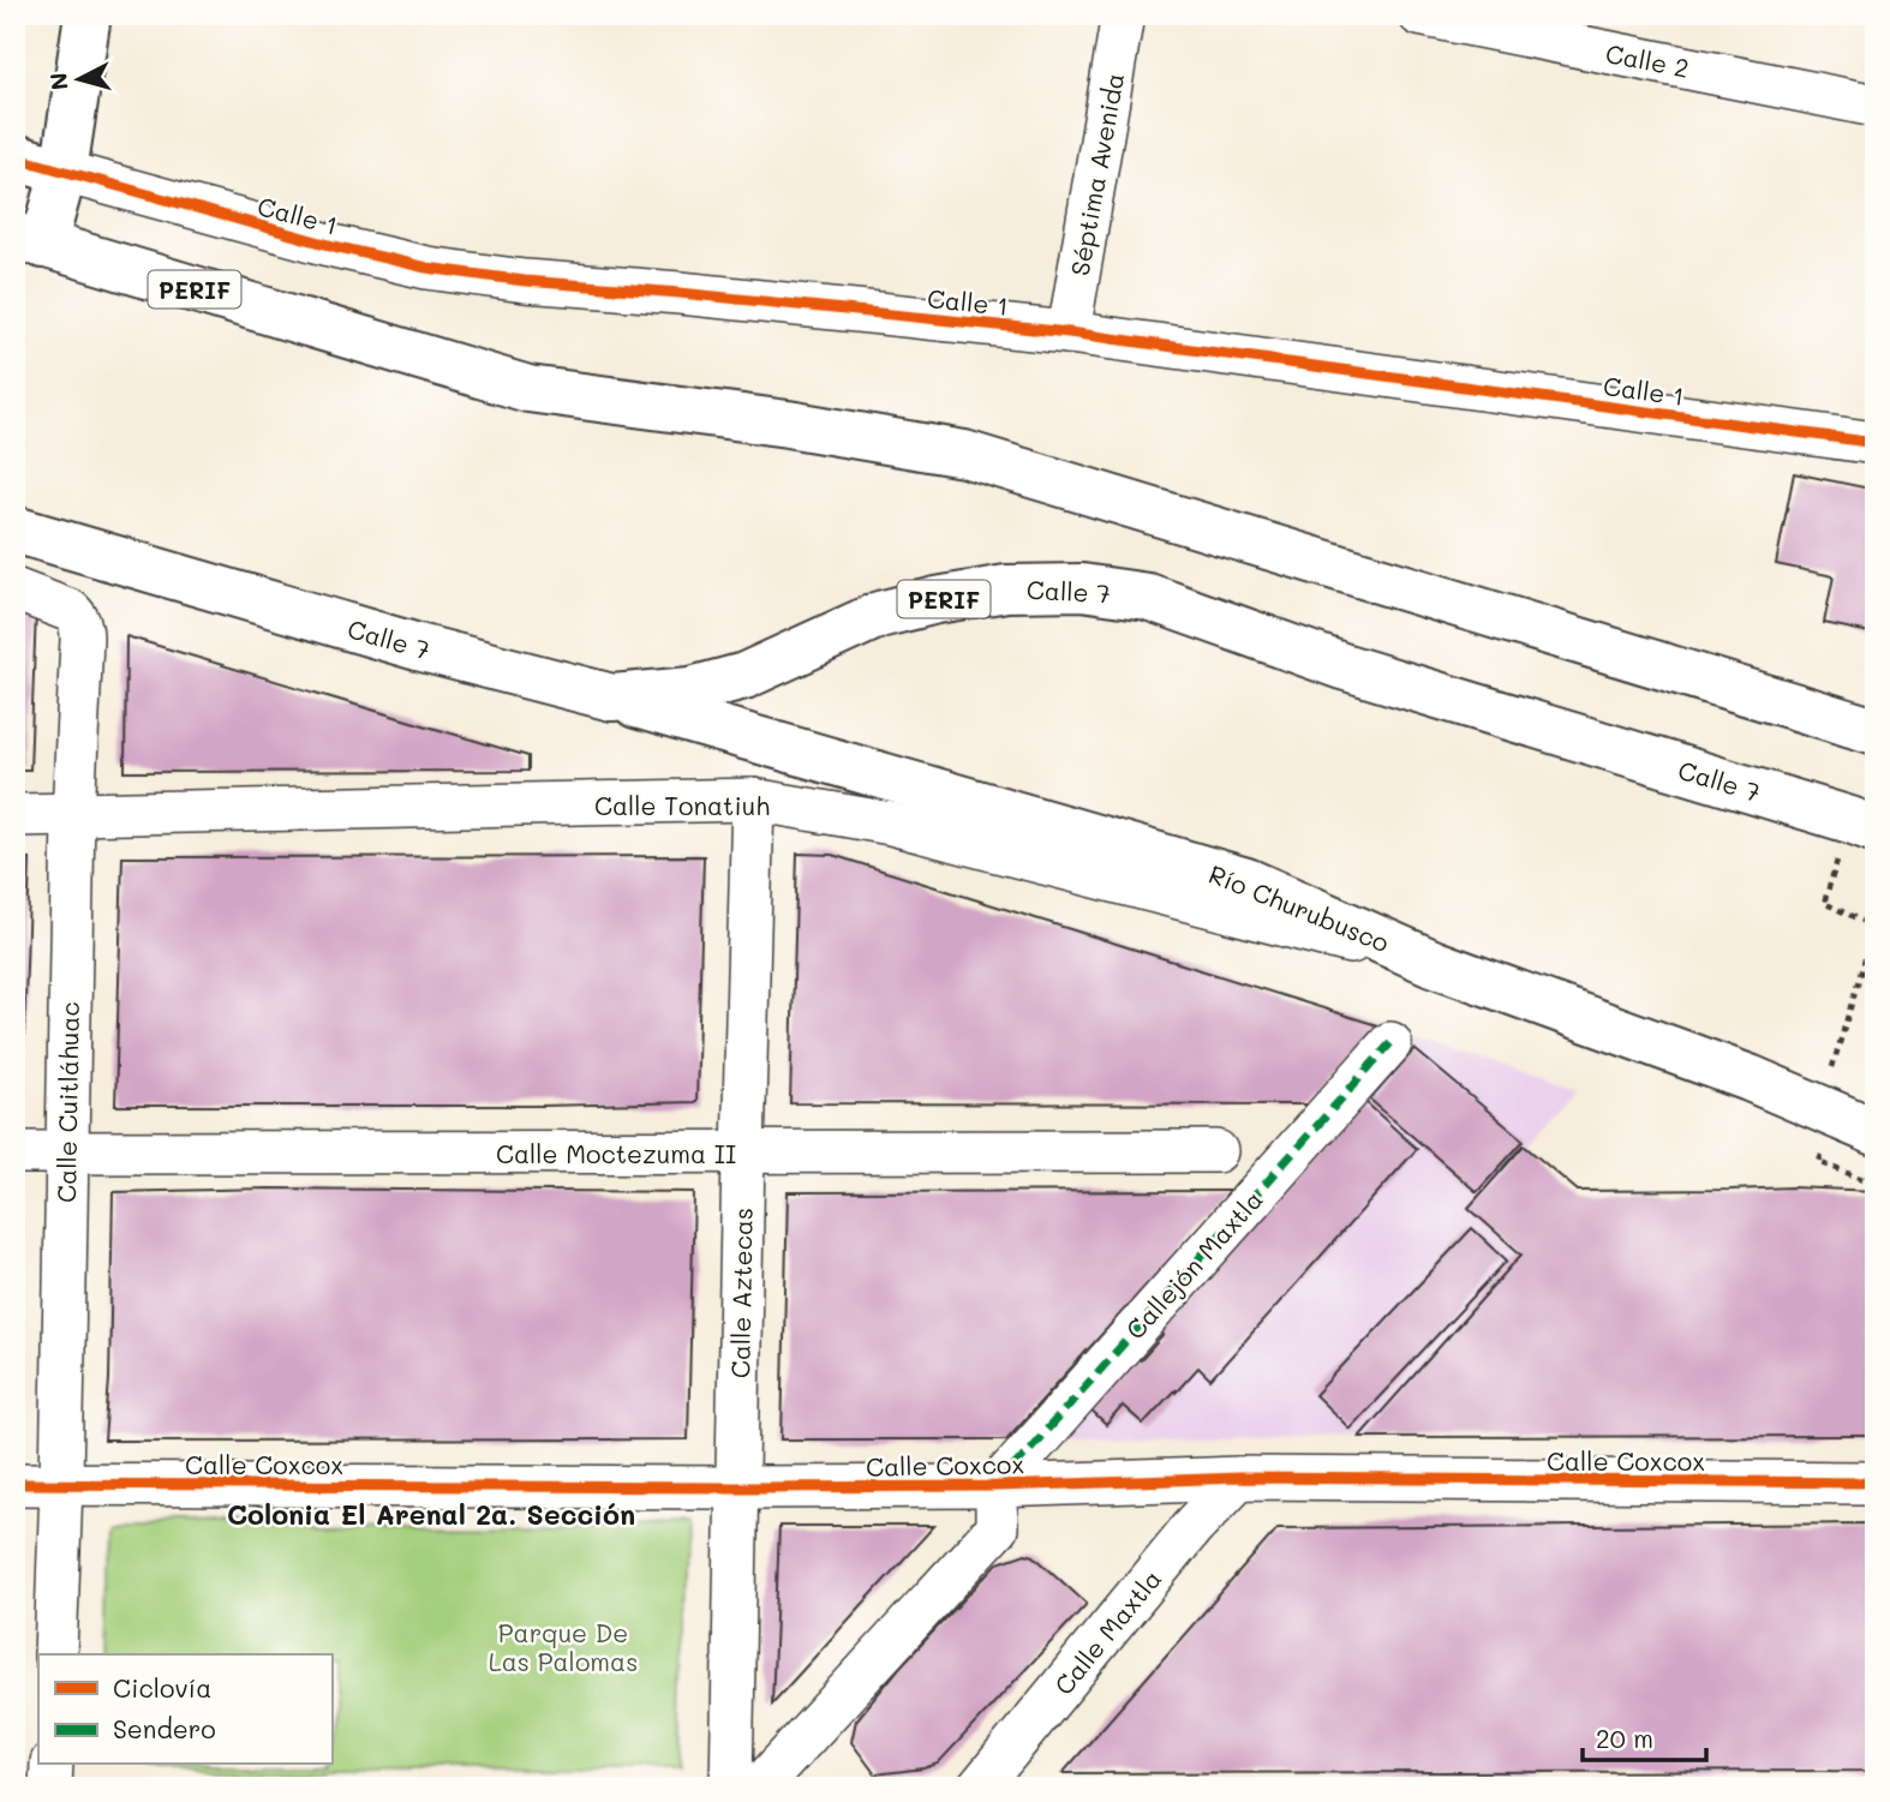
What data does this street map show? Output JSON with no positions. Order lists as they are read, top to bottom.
{
  "streets": {
    "main road": ["PERIF", "Calle 7", "Río Churubusco"],
    "street": [
      "Calle 2",
      "Séptima Avenida",
      "Calle 1",
      "Calle Tonatiuh",
      "Calle Cuitláhuac",
      "Calle Moctezuma II",
      "Callejón Maxtla",
      "Calle Aztecas",
      "Calle Coxcox",
      "Calle Maxtla"
    ]
  },
  "crossings": [
    ["Séptima Avenida", "Calle 1"],
    ["Calle 7", "Río Churubusco"],
    ["Calle Tonatiuh", "Río Churubusco"],
    ["Calle Tonatiuh", "Calle Cuitláhuac"],
    ["Calle Tonatiuh", "Calle Aztecas"],
    ["Calle Cuitláhuac", "Calle Moctezuma II"],
    ["Calle Cuitláhuac", "Calle Coxcox"],
    ["Calle Moctezuma II", "Calle Aztecas"],
    ["Callejón Maxtla", "Calle Coxcox"],
    ["Calle Aztecas", "Calle Coxcox"],
    ["Calle Coxcox", "Calle Maxtla"]
  ],
  "districts": ["Colonia El Arenal 2a. Sección"],
  "parks": ["Parque De Las Palomas"],
  "legend": ["Ciclovía", "Sendero"],
  "scale_bar": "20 m",
  "north": "left"
}
